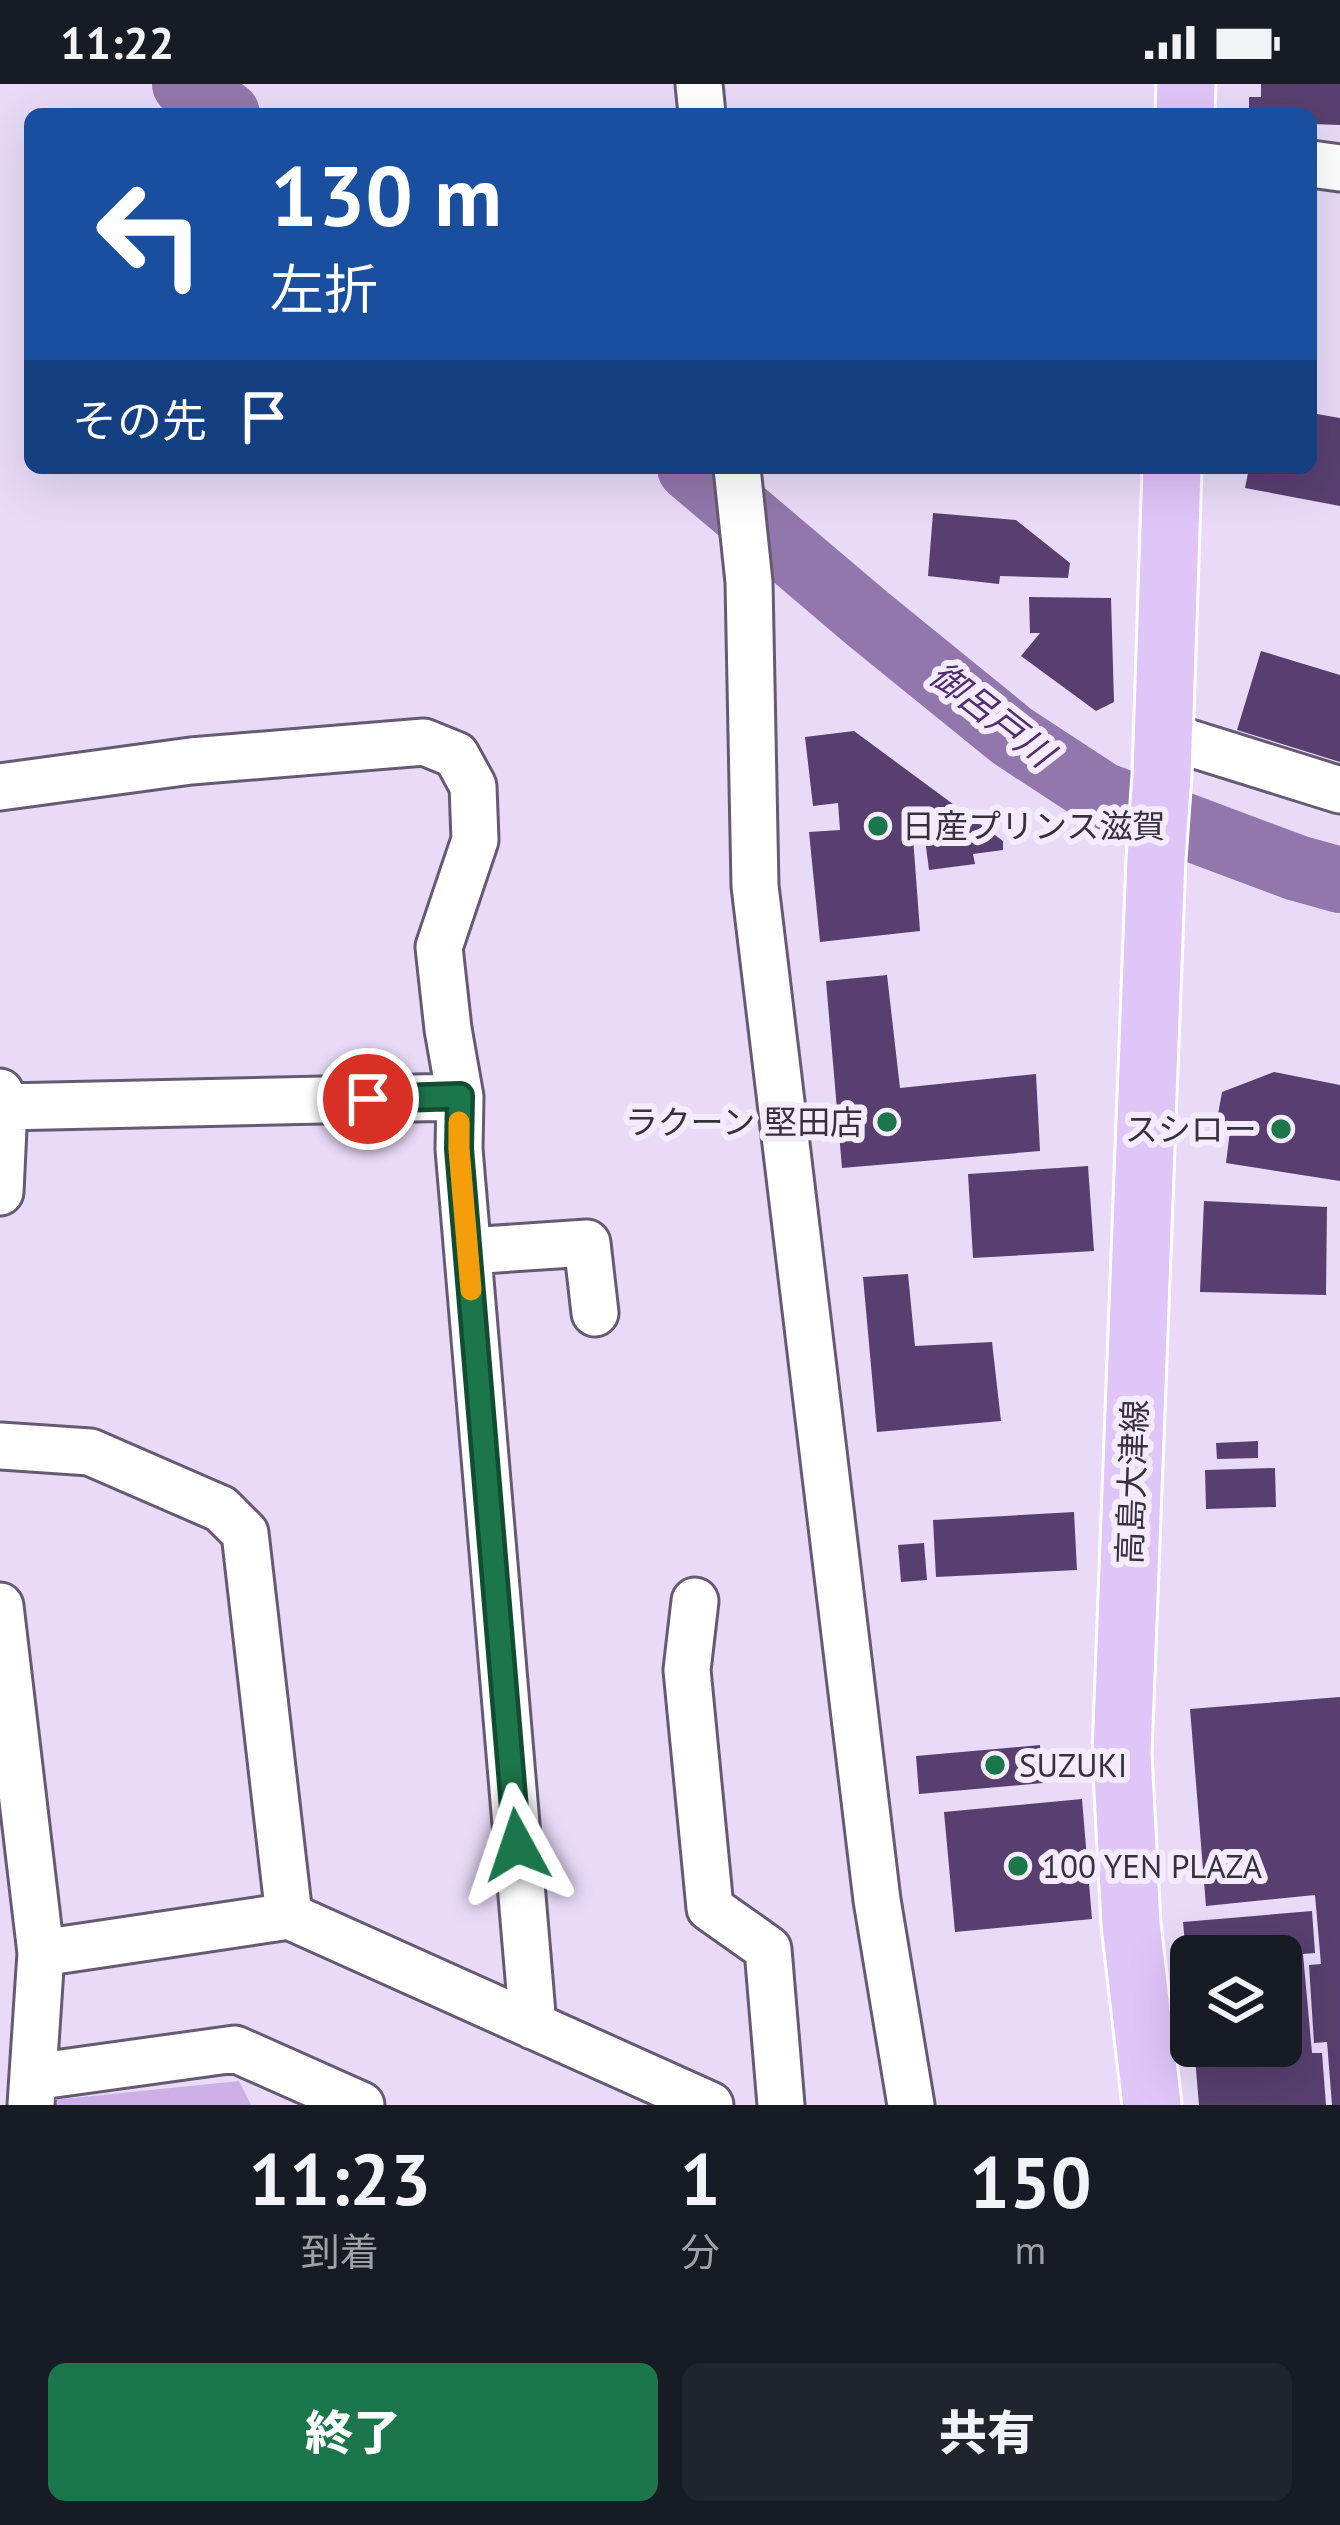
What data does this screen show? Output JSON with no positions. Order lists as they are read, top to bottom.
{
  "streets": {
    "main road": ["高島大津線"]
  },
  "water": ["御呂戸川"],
  "places": [
    "日産プリンス滋賀",
    "ラクーン 堅田店",
    "スシロー",
    "SUZUKI",
    "100 YEN PLAZA"
  ],
  "page": {
    "status": "11:22",
    "turn": ["130 m", "左折"],
    "then": "その先",
    "eta": [
      "11:23",
      "到着",
      "1",
      "分",
      "150",
      "m"
    ],
    "buttons": ["終了", "共有"]
  }
}
